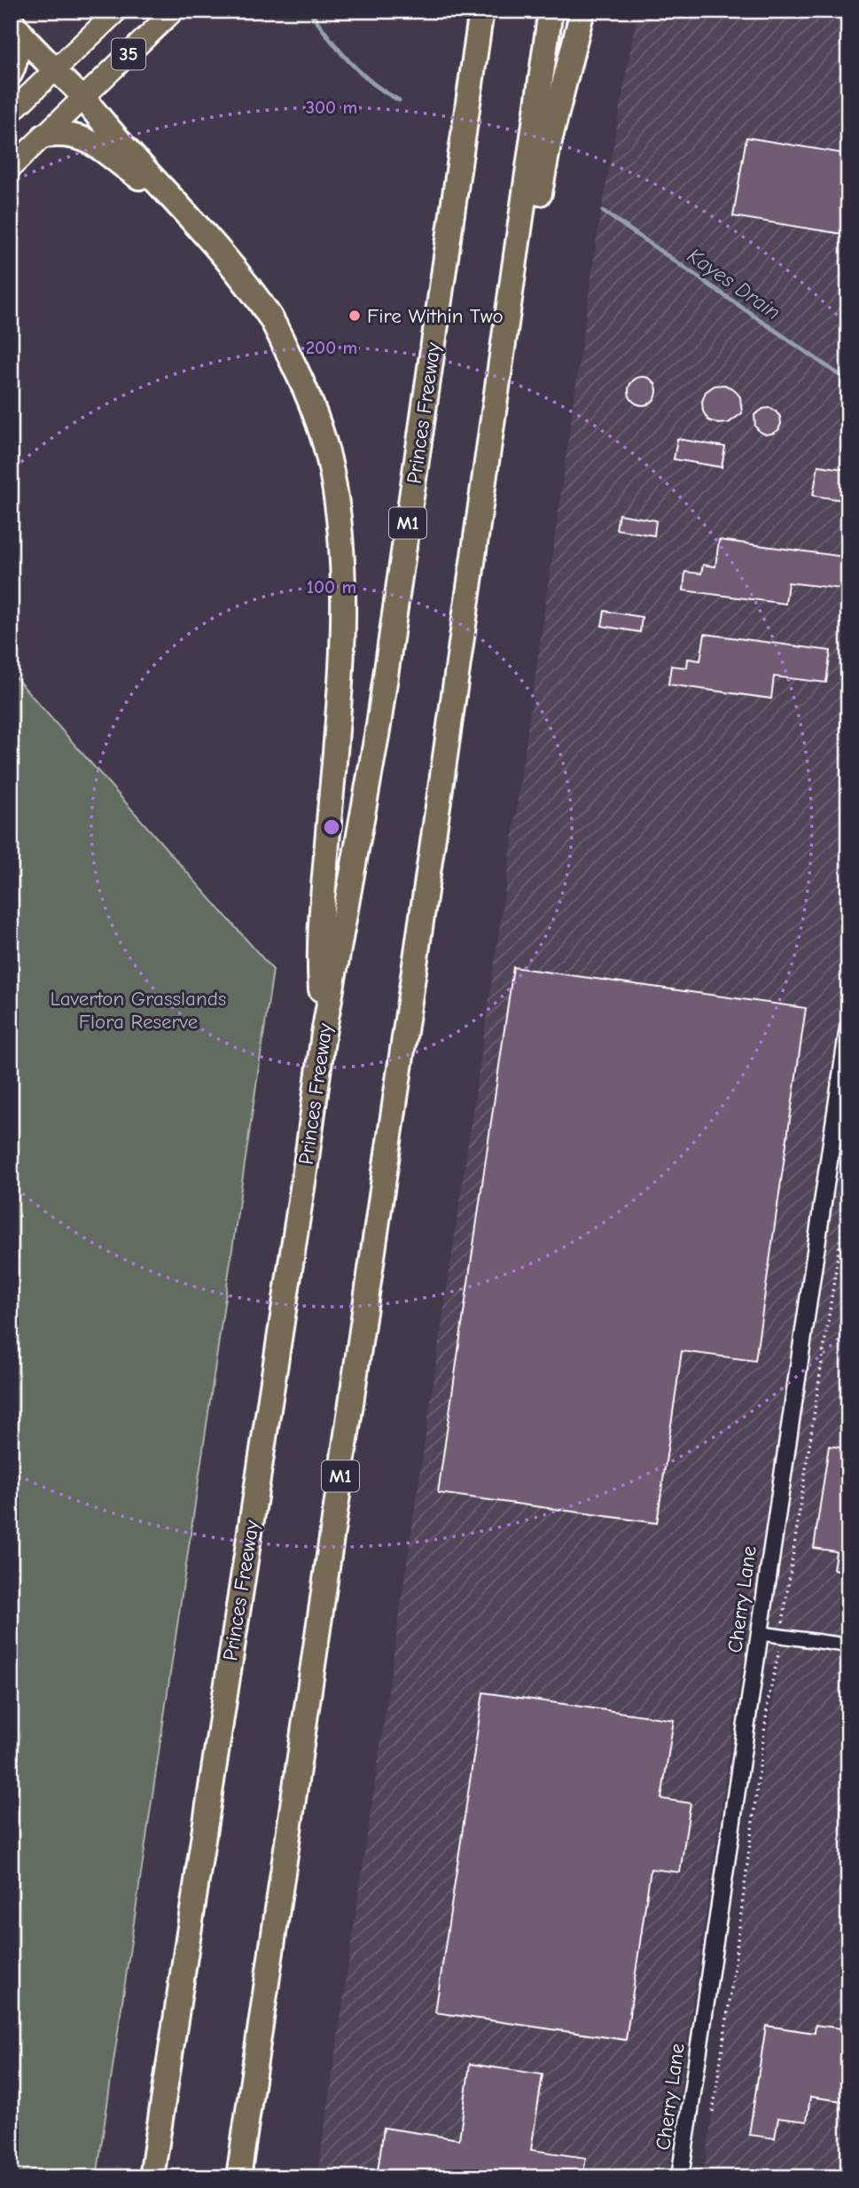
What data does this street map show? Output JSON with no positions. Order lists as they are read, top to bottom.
{
  "streets": {
    "highway": ["Princes Freeway", "M1"],
    "main road": ["35"],
    "street": ["Cherry Lane"]
  },
  "water": ["Kayes Drain"],
  "parks": ["Laverton Grasslands Flora Reserve"],
  "places": ["Fire Within Two"],
  "rings": ["300 m", "200 m", "100 m"]
}
